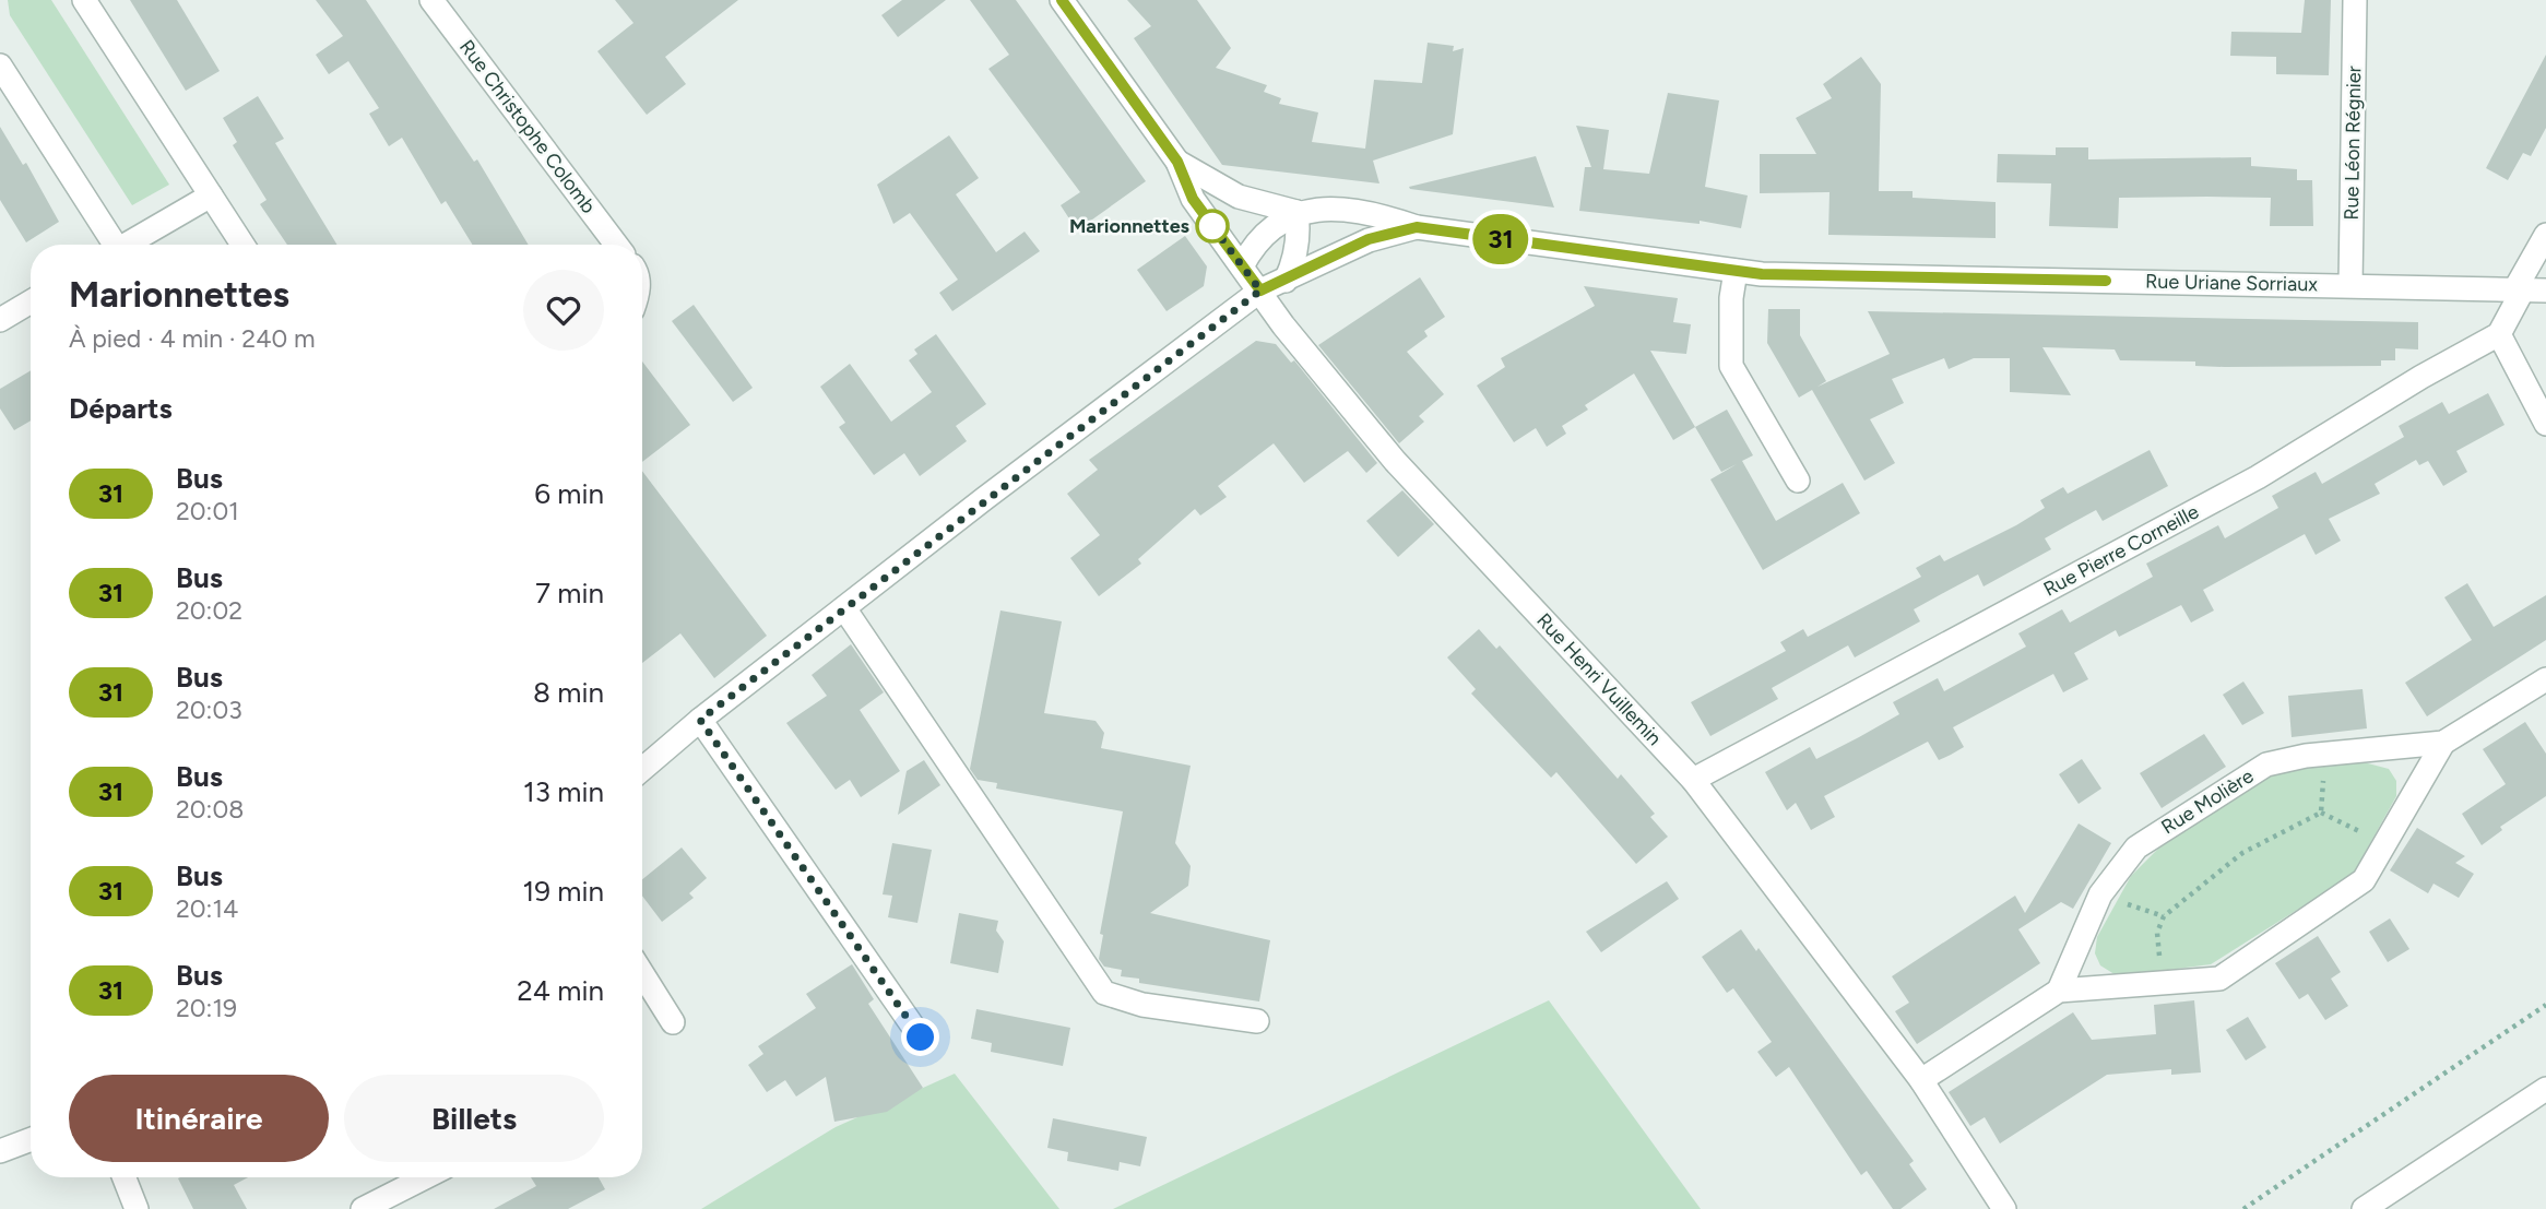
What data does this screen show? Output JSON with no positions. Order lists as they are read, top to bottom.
{
  "streets": {
    "street": [
      "Rue Christophe Colomb",
      "Rue Léon Régnier",
      "Rue Uriane Sorriaux",
      "Rue Pierre Corneille",
      "Rue Henri Vuillemin",
      "Rue Molière"
    ]
  },
  "crossings": [
    ["Rue Léon Régnier", "Rue Uriane Sorriaux"],
    ["Rue Uriane Sorriaux", "Rue Henri Vuillemin"],
    ["Rue Pierre Corneille", "Rue Henri Vuillemin"],
    ["Rue Henri Vuillemin", "Rue Molière"]
  ],
  "places": ["Marionnettes"],
  "lines": ["bus line 31"],
  "page": {
    "on_map": "31",
    "heading": [
      ["Marionnettes", "À pied · 4 min · 240 m"],
      "Départs"
    ],
    "list": [
      {
        "mark": "31",
        "name": "Bus",
        "note": "20:01",
        "value": "6 min"
      },
      {
        "mark": "31",
        "name": "Bus",
        "note": "20:02",
        "value": "7 min"
      },
      {
        "mark": "31",
        "name": "Bus",
        "note": "20:03",
        "value": "8 min"
      },
      {
        "mark": "31",
        "name": "Bus",
        "note": "20:08",
        "value": "13 min"
      },
      {
        "mark": "31",
        "name": "Bus",
        "note": "20:14",
        "value": "19 min"
      },
      {
        "mark": "31",
        "name": "Bus",
        "note": "20:19",
        "value": "24 min"
      }
    ],
    "buttons": ["Itinéraire", "Billets"]
  }
}
